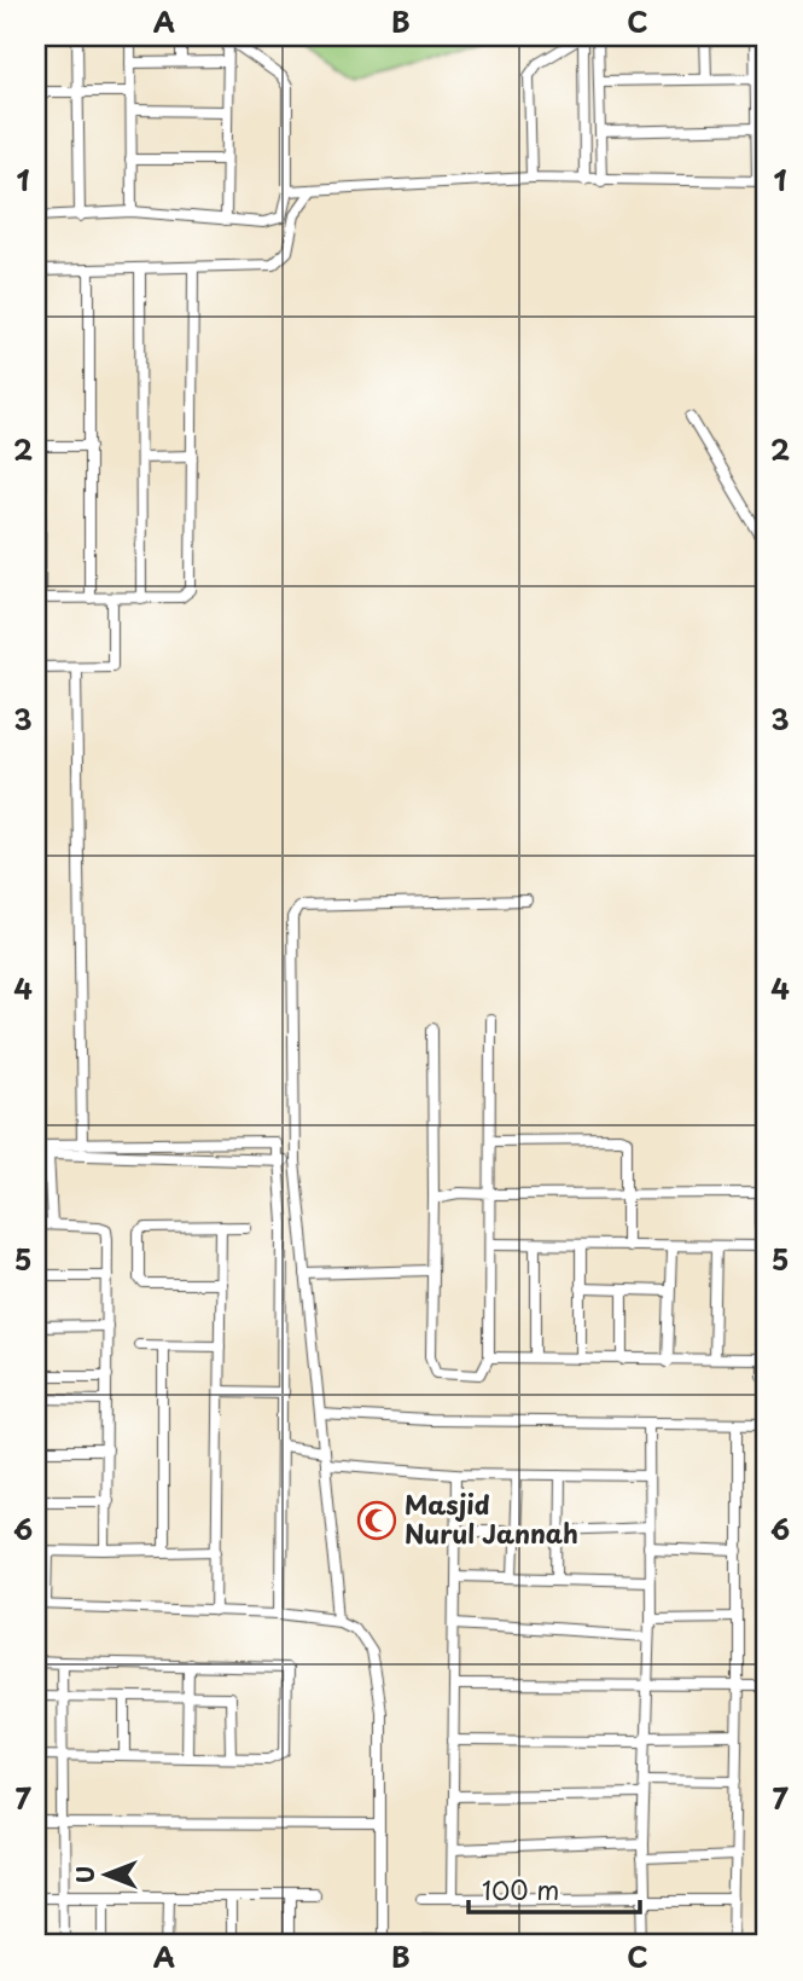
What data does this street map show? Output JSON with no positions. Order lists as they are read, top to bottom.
{
  "places": {
    "mosque": ["Masjid Nurul Jannah"]
  },
  "scale_bar": "100 m",
  "north": "left",
  "grid": {
    "columns": ["A", "B", "C"],
    "rows": [
      "1",
      "2",
      "3",
      "4",
      "5",
      "6",
      "7"
    ]
  }
}
